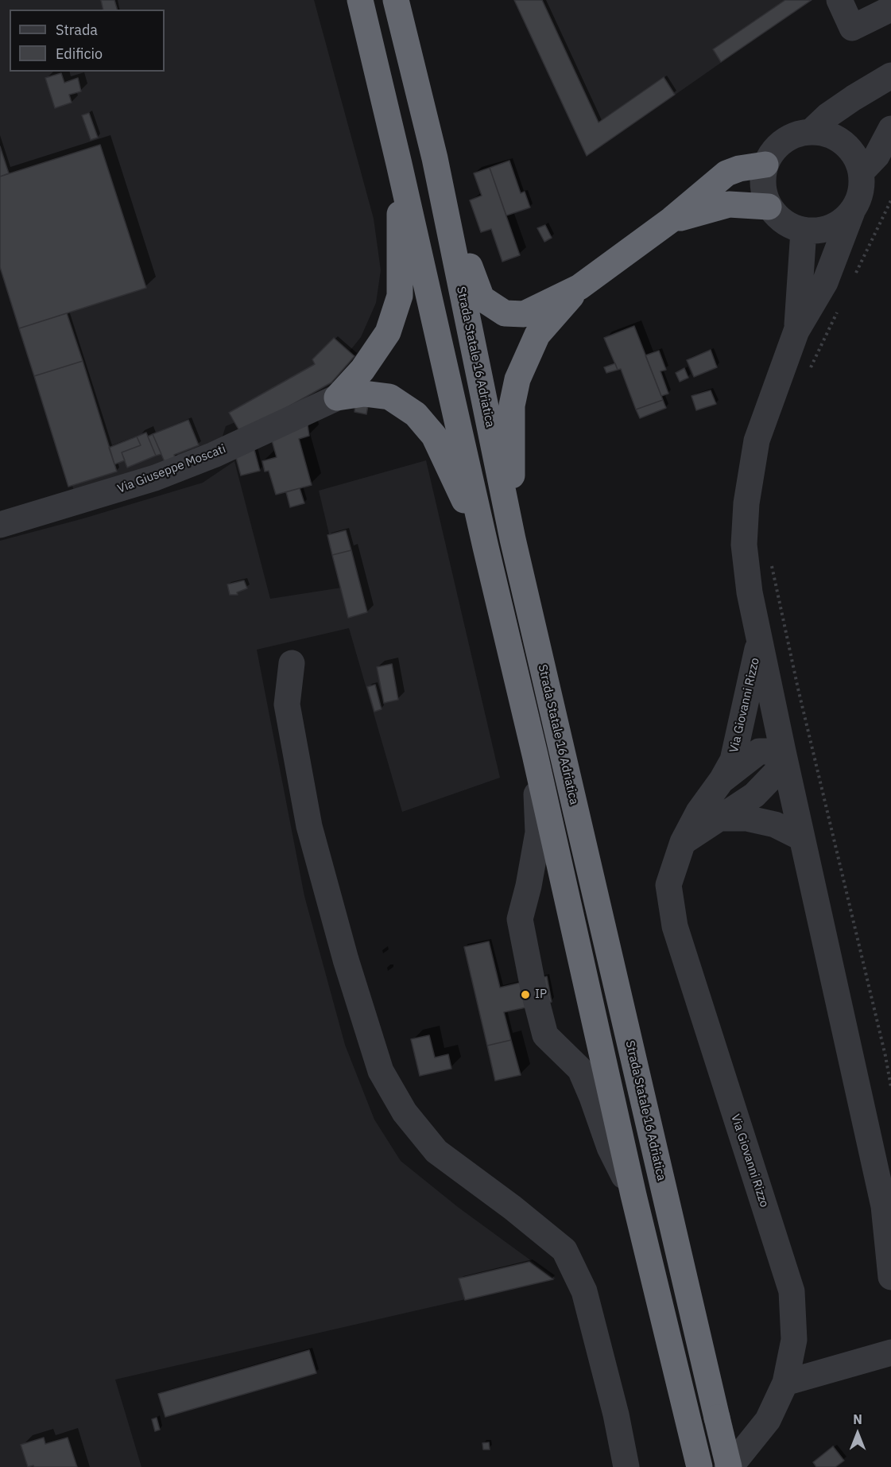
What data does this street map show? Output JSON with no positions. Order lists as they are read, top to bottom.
{
  "streets": {
    "highway": ["Strada Statale 16 Adriatica"],
    "street": ["Via Giuseppe Moscati", "Via Giovanni Rizzo"]
  },
  "crossings": [
    ["Strada Statale 16 Adriatica", "Via Giovanni Rizzo"]
  ],
  "places": ["IP"],
  "legend": ["Strada", "Edificio"],
  "north": "top"
}
